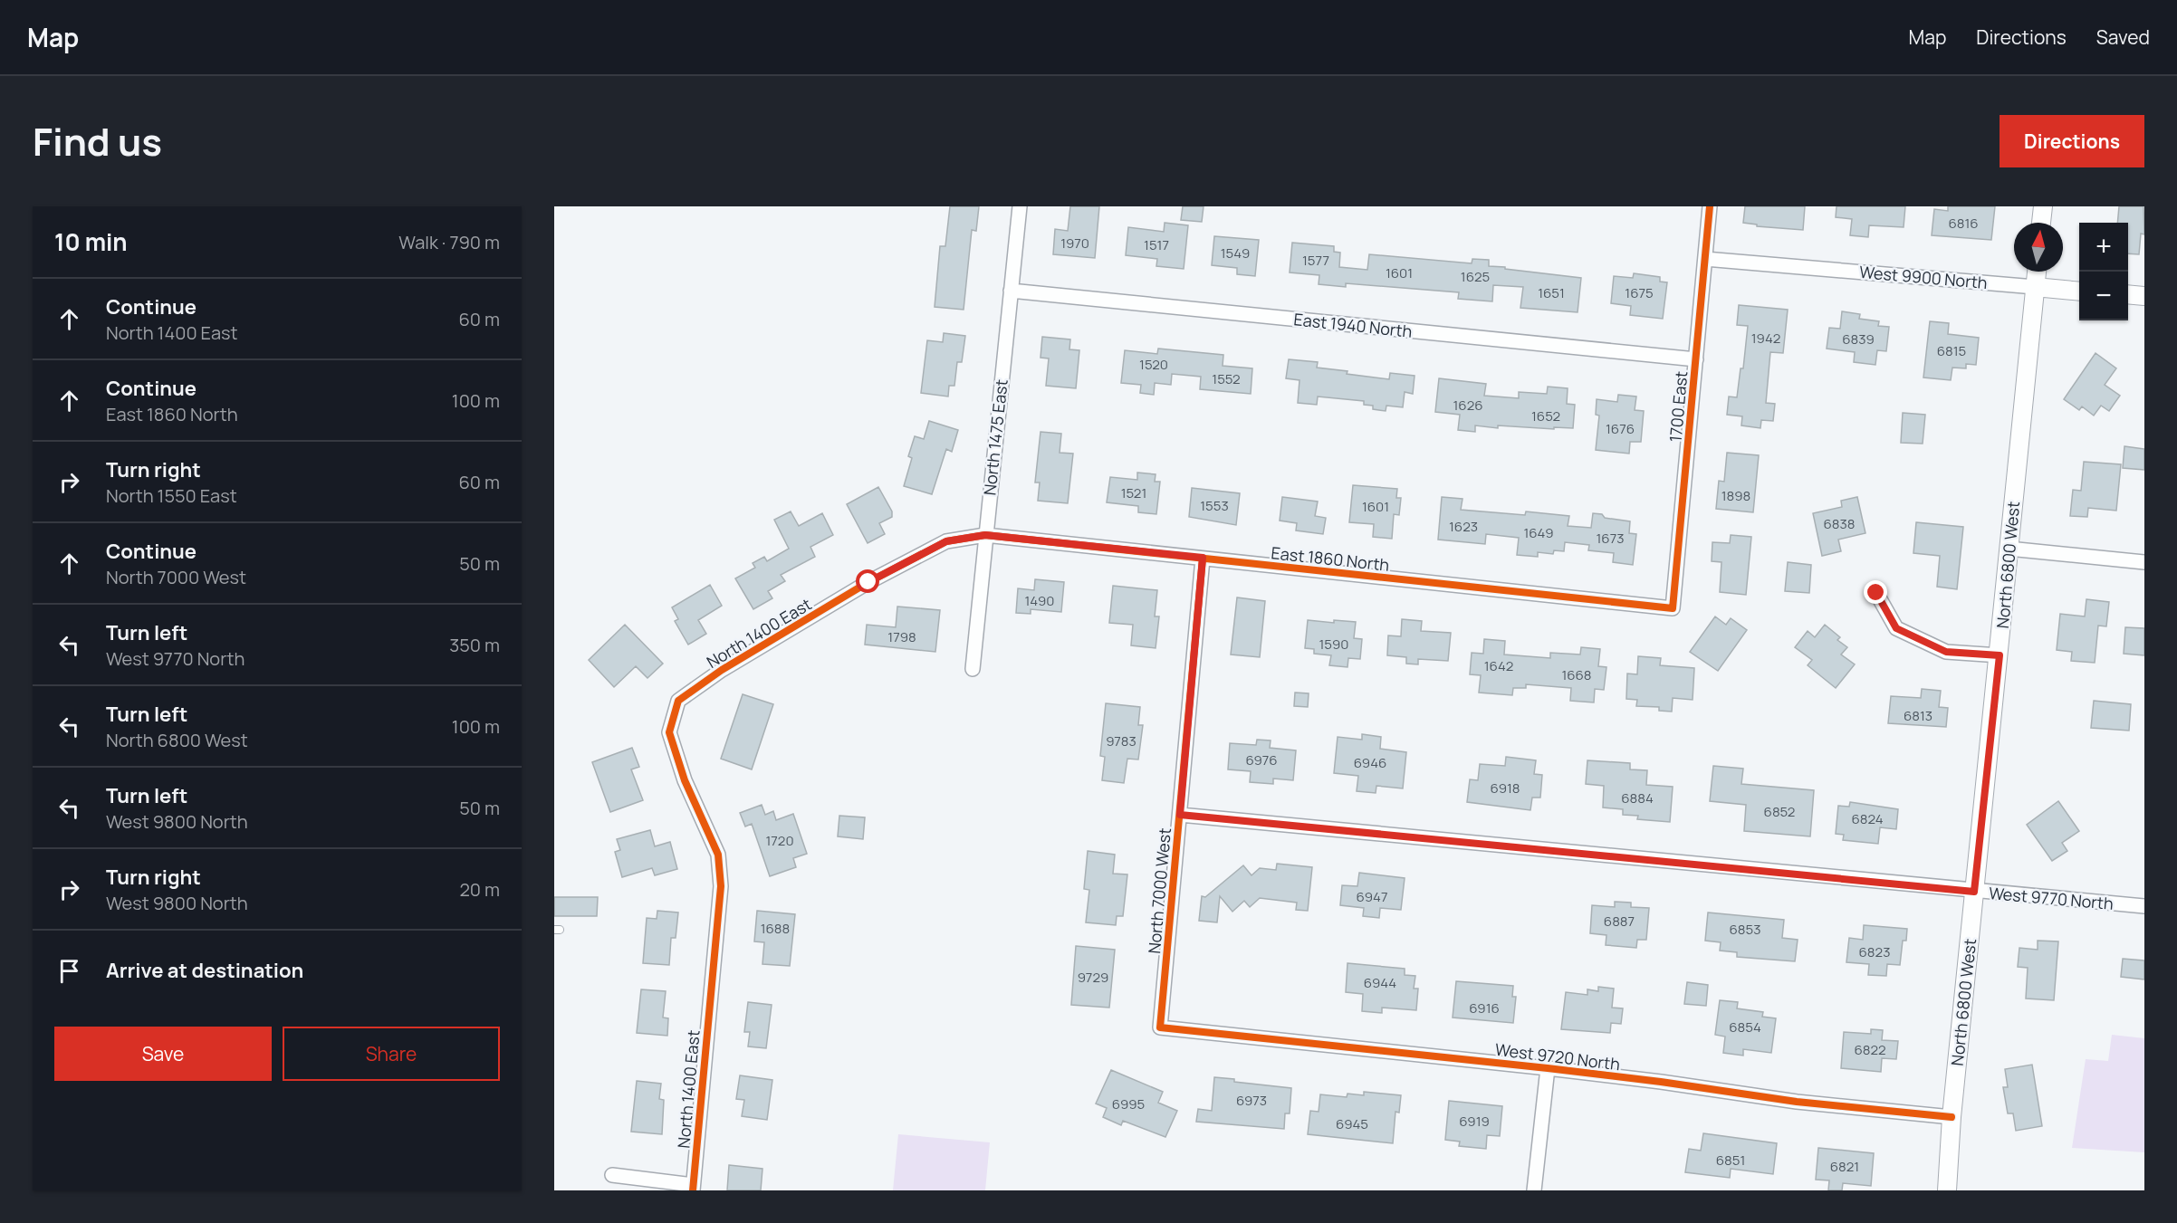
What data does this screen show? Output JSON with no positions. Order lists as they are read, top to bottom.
{
  "streets": {
    "street": [
      "West 9900 North",
      "East 1940 North",
      "1700 East",
      "North 1475 East",
      "East 1860 North",
      "North 6800 West",
      "North 1400 East",
      "North 7000 West",
      "West 9770 North",
      "West 9720 North"
    ]
  },
  "crossings": [
    ["West 9900 North", "1700 East"],
    ["West 9900 North", "North 6800 West"],
    ["East 1940 North", "1700 East"],
    ["East 1940 North", "North 1475 East"],
    ["1700 East", "East 1860 North"],
    ["North 1475 East", "East 1860 North"],
    ["North 1475 East", "North 1400 East"],
    ["East 1860 North", "North 1400 East"],
    ["East 1860 North", "North 7000 West"],
    ["North 6800 West", "West 9770 North"],
    ["North 6800 West", "West 9720 North"],
    ["North 7000 West", "West 9770 North"],
    ["North 7000 West", "West 9720 North"]
  ],
  "house_numbers": [
    "6816",
    "1970",
    "1517",
    "1549",
    "1577",
    "1601",
    "1625",
    "1651",
    "1675",
    "1942",
    "6839",
    "6815",
    "1520",
    "1552",
    "1626",
    "1652",
    "1676",
    "1521",
    "1898",
    "1553",
    "1601",
    "6838",
    "1623",
    "1649",
    "1673",
    "1490",
    "1798",
    "1590",
    "1642",
    "1668",
    "6813",
    "9783",
    "6976",
    "6946",
    "6918",
    "6884",
    "6852",
    "6824",
    "1720",
    "6947",
    "6887",
    "1688",
    "6853",
    "6823",
    "9729",
    "6944",
    "6916",
    "6854",
    "6822",
    "6973",
    "6995",
    "6919",
    "6945",
    "6851",
    "6821"
  ],
  "north": "top",
  "page": {
    "header": "Map",
    "nav": ["Map", "Directions", "Saved"],
    "title": "Find us",
    "buttons": [
      "Directions",
      ["Save", "Share"]
    ],
    "heading": ["10 min", "Walk · 790 m"],
    "map_buttons": ["+", "−"],
    "list": [
      ["Continue", "North 1400 East", "60 m"],
      ["Continue", "East 1860 North", "100 m"],
      ["Turn right", "North 1550 East", "60 m"],
      ["Continue", "North 7000 West", "50 m"],
      ["Turn left", "West 9770 North", "350 m"],
      ["Turn left", "North 6800 West", "100 m"],
      ["Turn left", "West 9800 North", "50 m"],
      ["Turn right", "West 9800 North", "20 m"],
      "Arrive at destination"
    ]
  }
}
